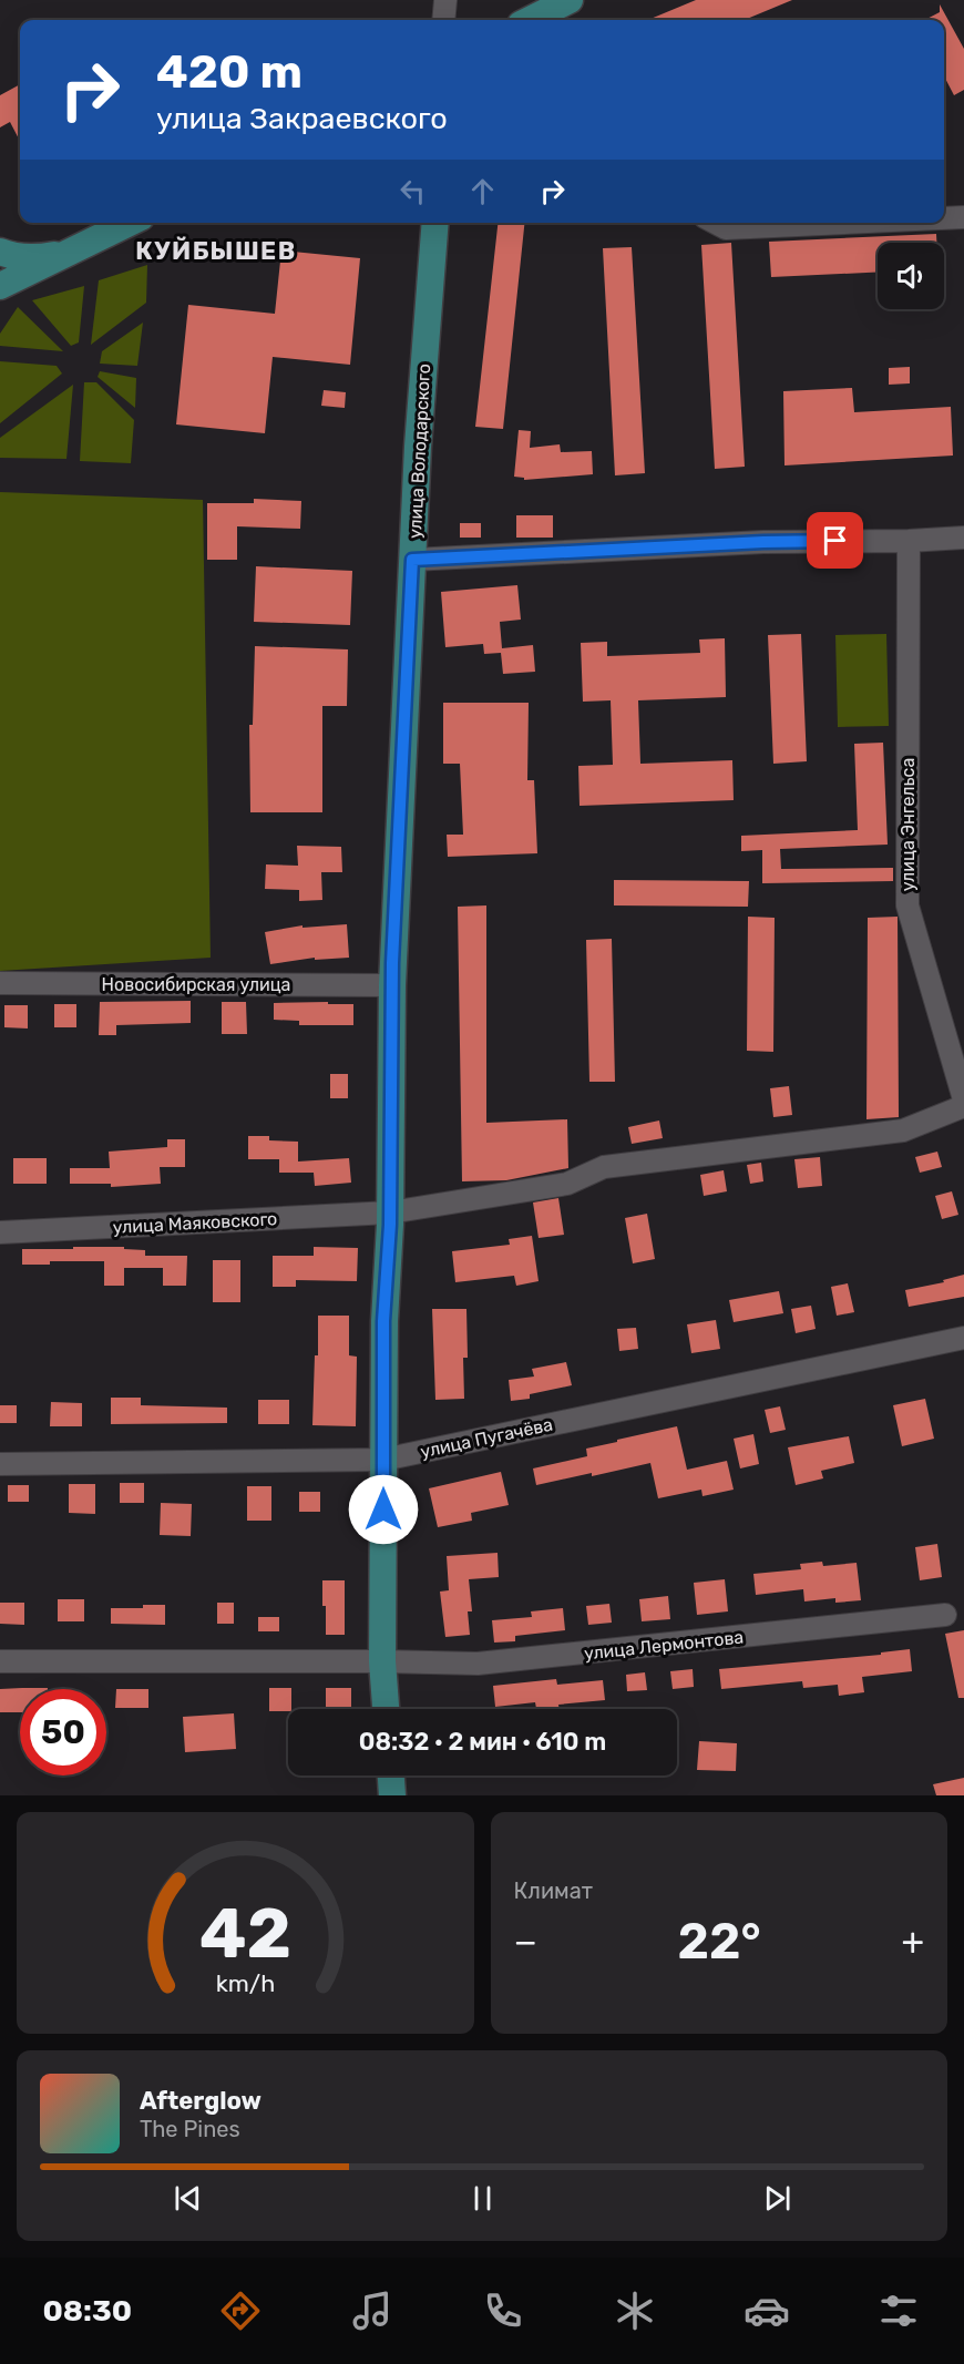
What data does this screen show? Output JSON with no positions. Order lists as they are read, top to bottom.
{
  "streets": {
    "main road": ["улица Володарского"],
    "street": [
      "улица Энгельса",
      "Новосибирская улица",
      "улица Маяковского",
      "улица Пугачёва",
      "улица Лермонтова"
    ]
  },
  "crossings": [
    ["улица Володарского", "Новосибирская улица"],
    ["улица Володарского", "улица Маяковского"],
    ["улица Володарского", "улица Пугачёва"],
    ["улица Володарского", "улица Лермонтова"]
  ],
  "districts": ["КУЙБЫШЕВ"],
  "page": {
    "turn": ["420 m", "улица Закраевского"],
    "limit": "50",
    "trip": "08:32 · 2 мин · 610 m",
    "tile": "Климат",
    "heat": ["−", "22°", "+"],
    "song": ["Afterglow", "The Pines"],
    "tabs": "08:30",
    "gauge": ["42", "km/h"]
  }
}
